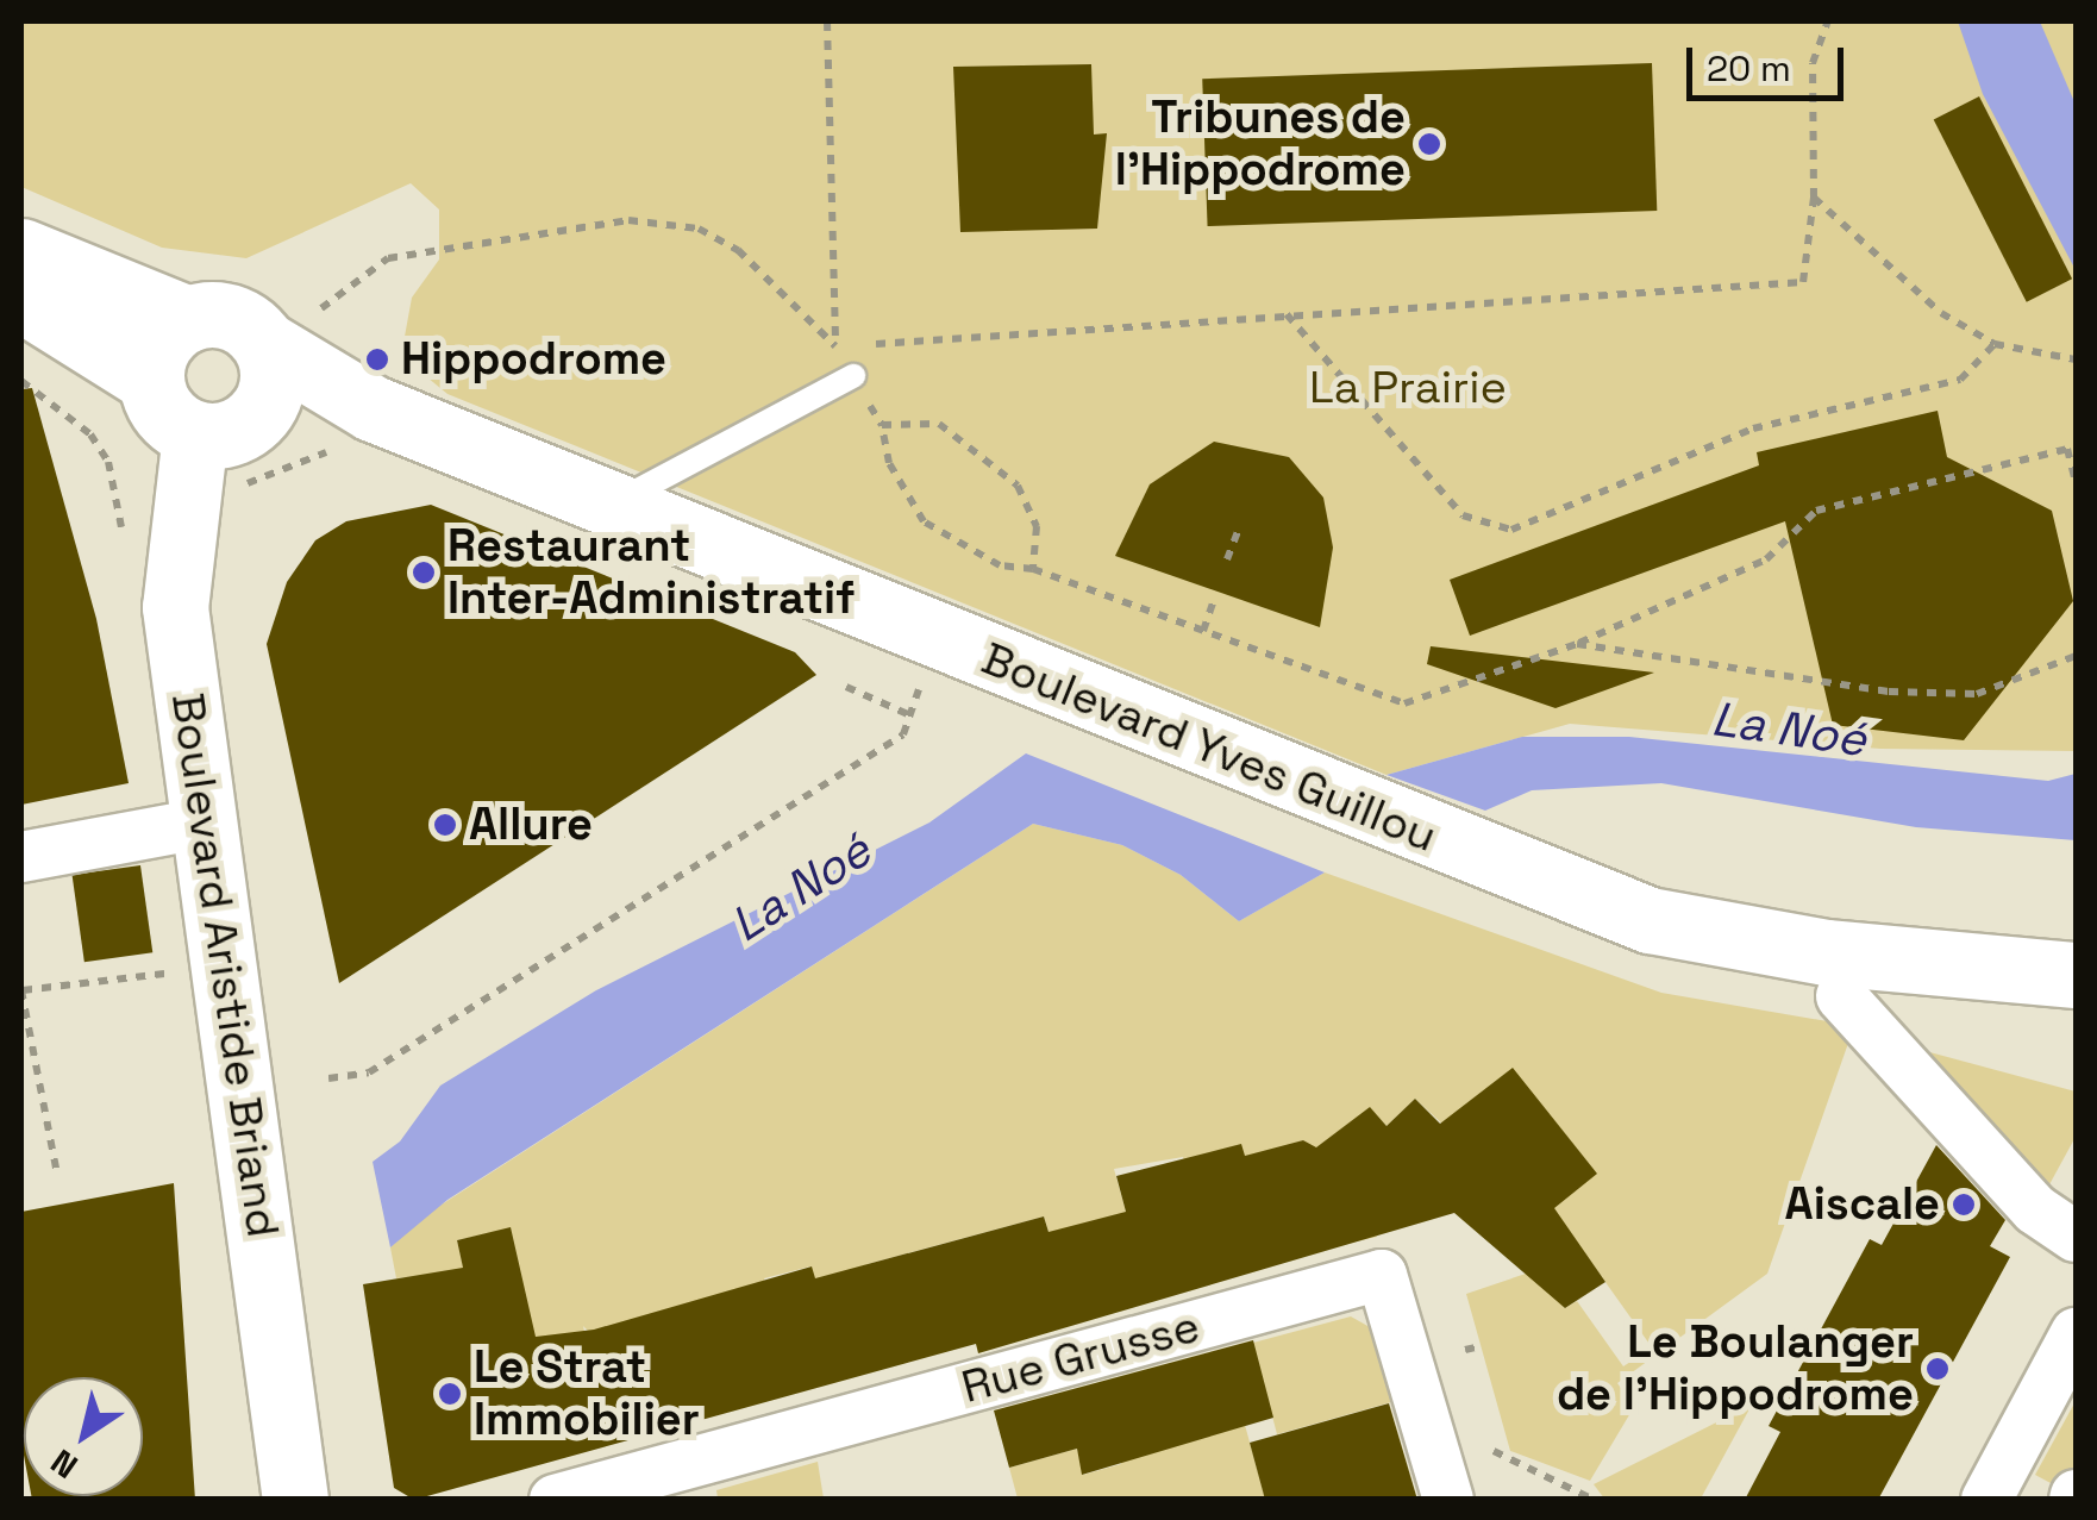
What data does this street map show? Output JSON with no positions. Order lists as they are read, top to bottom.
{
  "streets": {
    "main road": ["Boulevard Yves Guillou", "Boulevard Aristide Briand"],
    "street": ["Rue Grusse"]
  },
  "crossings": [
    ["Boulevard Yves Guillou", "Boulevard Aristide Briand"]
  ],
  "water": ["La Noé"],
  "parks": ["La Prairie"],
  "places": [
    "Tribunes de l'Hippodrome",
    "Hippodrome",
    "Restaurant Inter-Administratif",
    "Allure",
    "Aiscale",
    "Le Boulanger de l’Hippodrome",
    "Le Strat Immobilier"
  ],
  "scale_bar": "20 m",
  "north": "bottom left"
}
